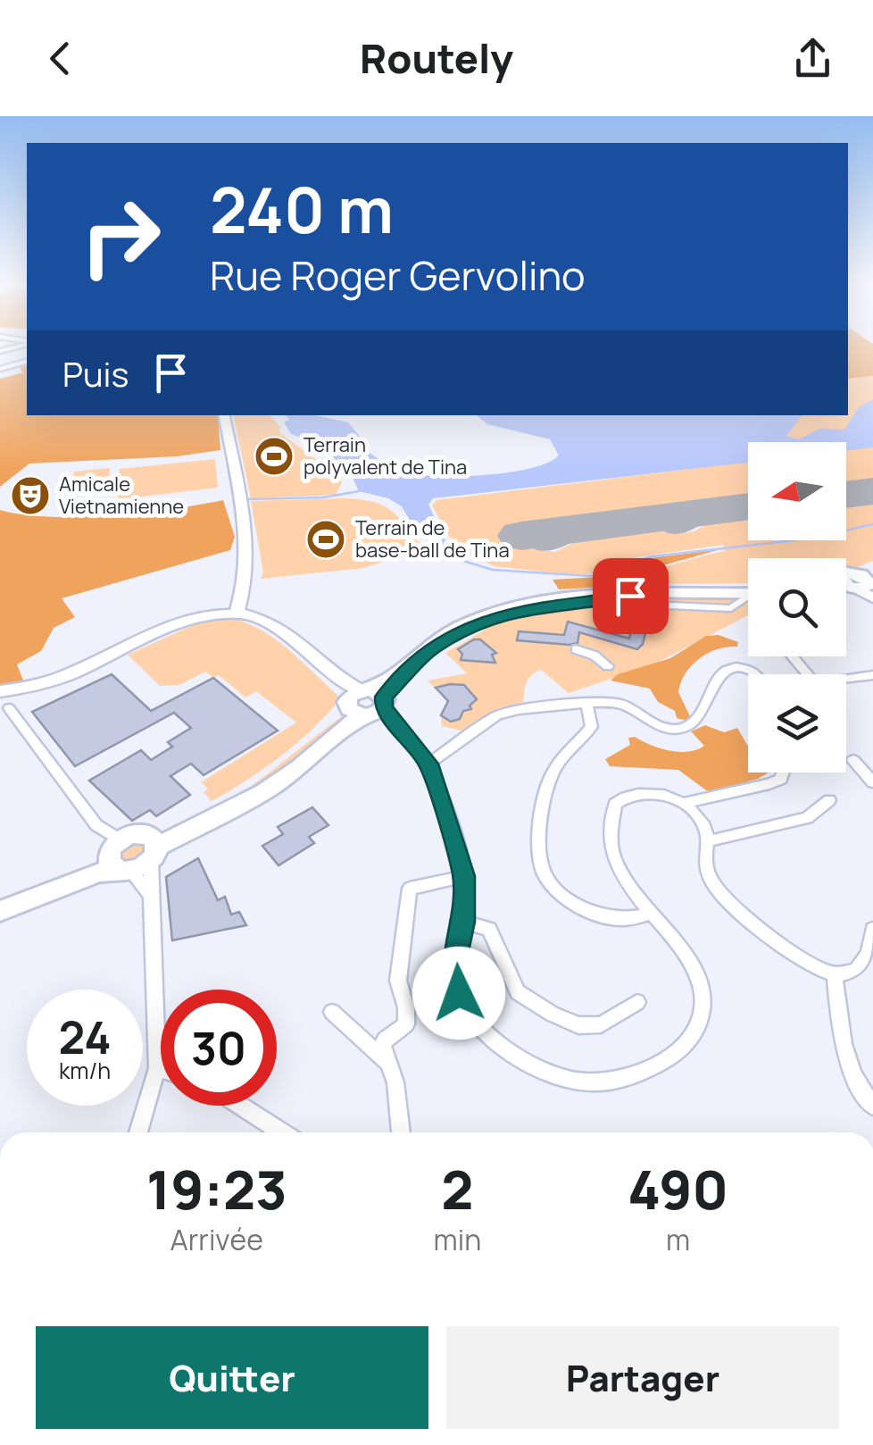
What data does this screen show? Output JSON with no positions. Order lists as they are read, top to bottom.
{
  "places": {
    "sports": ["Terrain polyvalent de Tina", "Terrain de base-ball de Tina"],
    "theatre": ["Amicale Vietnamienne"]
  },
  "north": "left",
  "page": {
    "header": "Routely",
    "turn": ["240 m", "Rue Roger Gervolino"],
    "then": "Puis",
    "speed": "24 km/h",
    "limit": "30",
    "eta": [
      "19:23",
      "Arrivée",
      "2",
      "min",
      "490",
      "m"
    ],
    "buttons": ["Quitter", "Partager"]
  }
}
